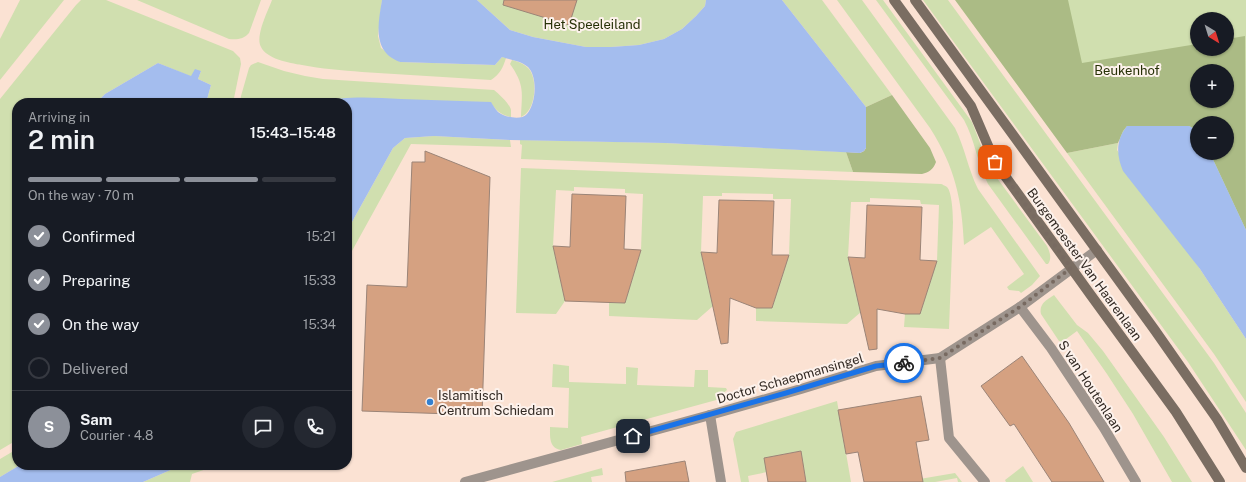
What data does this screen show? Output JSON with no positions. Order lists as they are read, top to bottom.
{
  "streets": {
    "main road": ["Burgemeester Van Haarenlaan"],
    "street": ["Doctor Schaepmansingel", "S van Houtenlaan"]
  },
  "crossings": [
    ["Burgemeester Van Haarenlaan", "Doctor Schaepmansingel"],
    ["Doctor Schaepmansingel", "S van Houtenlaan"]
  ],
  "parks": ["Het Speeleiland", "Beukenhof"],
  "places": ["Islamitisch Centrum Schiedam"],
  "north": "bottom right",
  "page": {
    "map_buttons": ["+", "−"],
    "heading": ["2 min", "Arriving in", "15:43–15:48"],
    "panel": ["Sam", "Courier · 4.8"],
    "bar": "On the way · 70 m",
    "list": [
      ["Confirmed", "15:21"],
      ["Preparing", "15:33"],
      ["On the way", "15:34"],
      "Delivered"
    ],
    "round": "S"
  }
}
